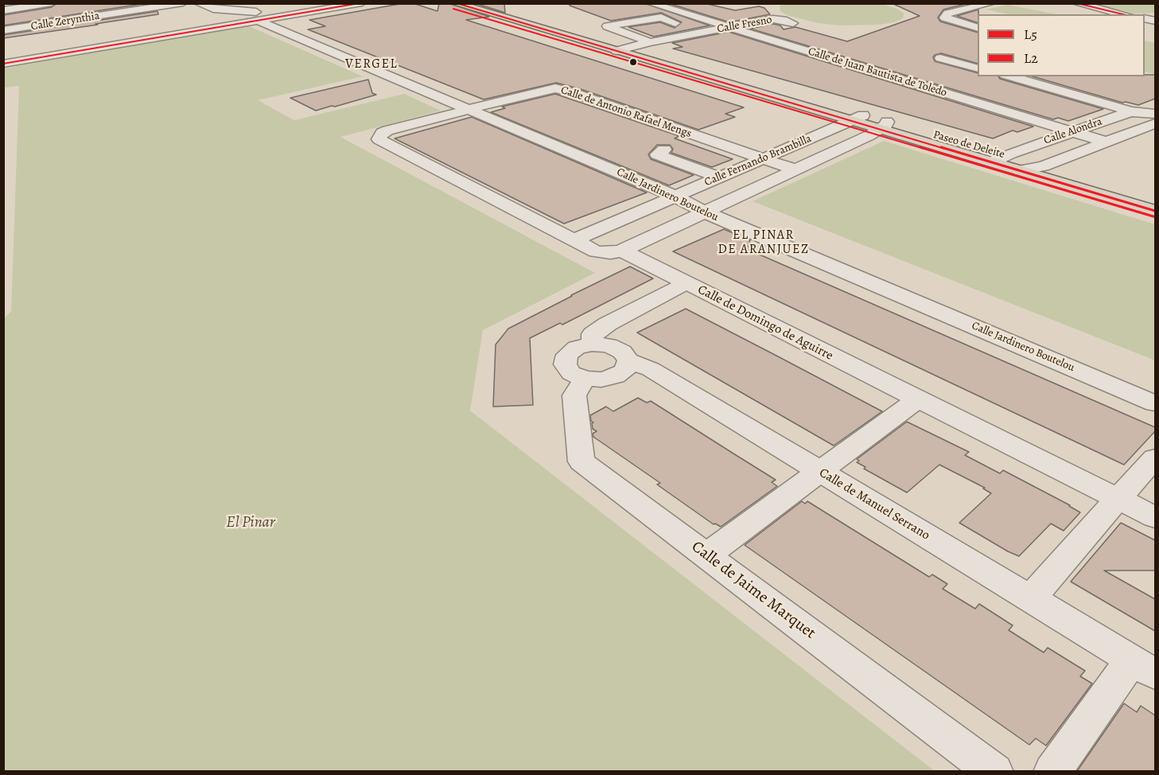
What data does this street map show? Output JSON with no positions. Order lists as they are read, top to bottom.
{
  "streets": {
    "main road": ["Paseo de Deleite"],
    "street": [
      "Calle Zerynthia",
      "Calle Fresno",
      "Calle de Juan Bautista de Toledo",
      "Calle de Antonio Rafael Mengs",
      "Calle Alondra",
      "Calle Fernando Brambilla",
      "Calle Jardinero Boutelou",
      "Calle de Domingo de Aguirre",
      "Calle de Manuel Serrano",
      "Calle de Jaime Marquet"
    ]
  },
  "crossings": [
    ["Calle Fresno", "Calle de Juan Bautista de Toledo"],
    ["Calle Fresno", "Paseo de Deleite"],
    ["Calle de Juan Bautista de Toledo", "Calle Alondra"],
    ["Calle de Antonio Rafael Mengs", "Calle Fernando Brambilla"],
    ["Calle de Antonio Rafael Mengs", "Calle Jardinero Boutelou"],
    ["Calle de Antonio Rafael Mengs", "Calle de Domingo de Aguirre"],
    ["Calle Alondra", "Paseo de Deleite"],
    ["Paseo de Deleite", "Calle Fernando Brambilla"],
    ["Calle Fernando Brambilla", "Calle Jardinero Boutelou"],
    ["Calle Fernando Brambilla", "Calle de Domingo de Aguirre"],
    ["Calle de Manuel Serrano", "Calle de Jaime Marquet"]
  ],
  "districts": ["VERGEL", "EL PINAR DE ARANJUEZ"],
  "parks": ["El Pinar"],
  "lines": ["transit line L5", "transit line L2"],
  "legend": ["L5", "L2"]
}
